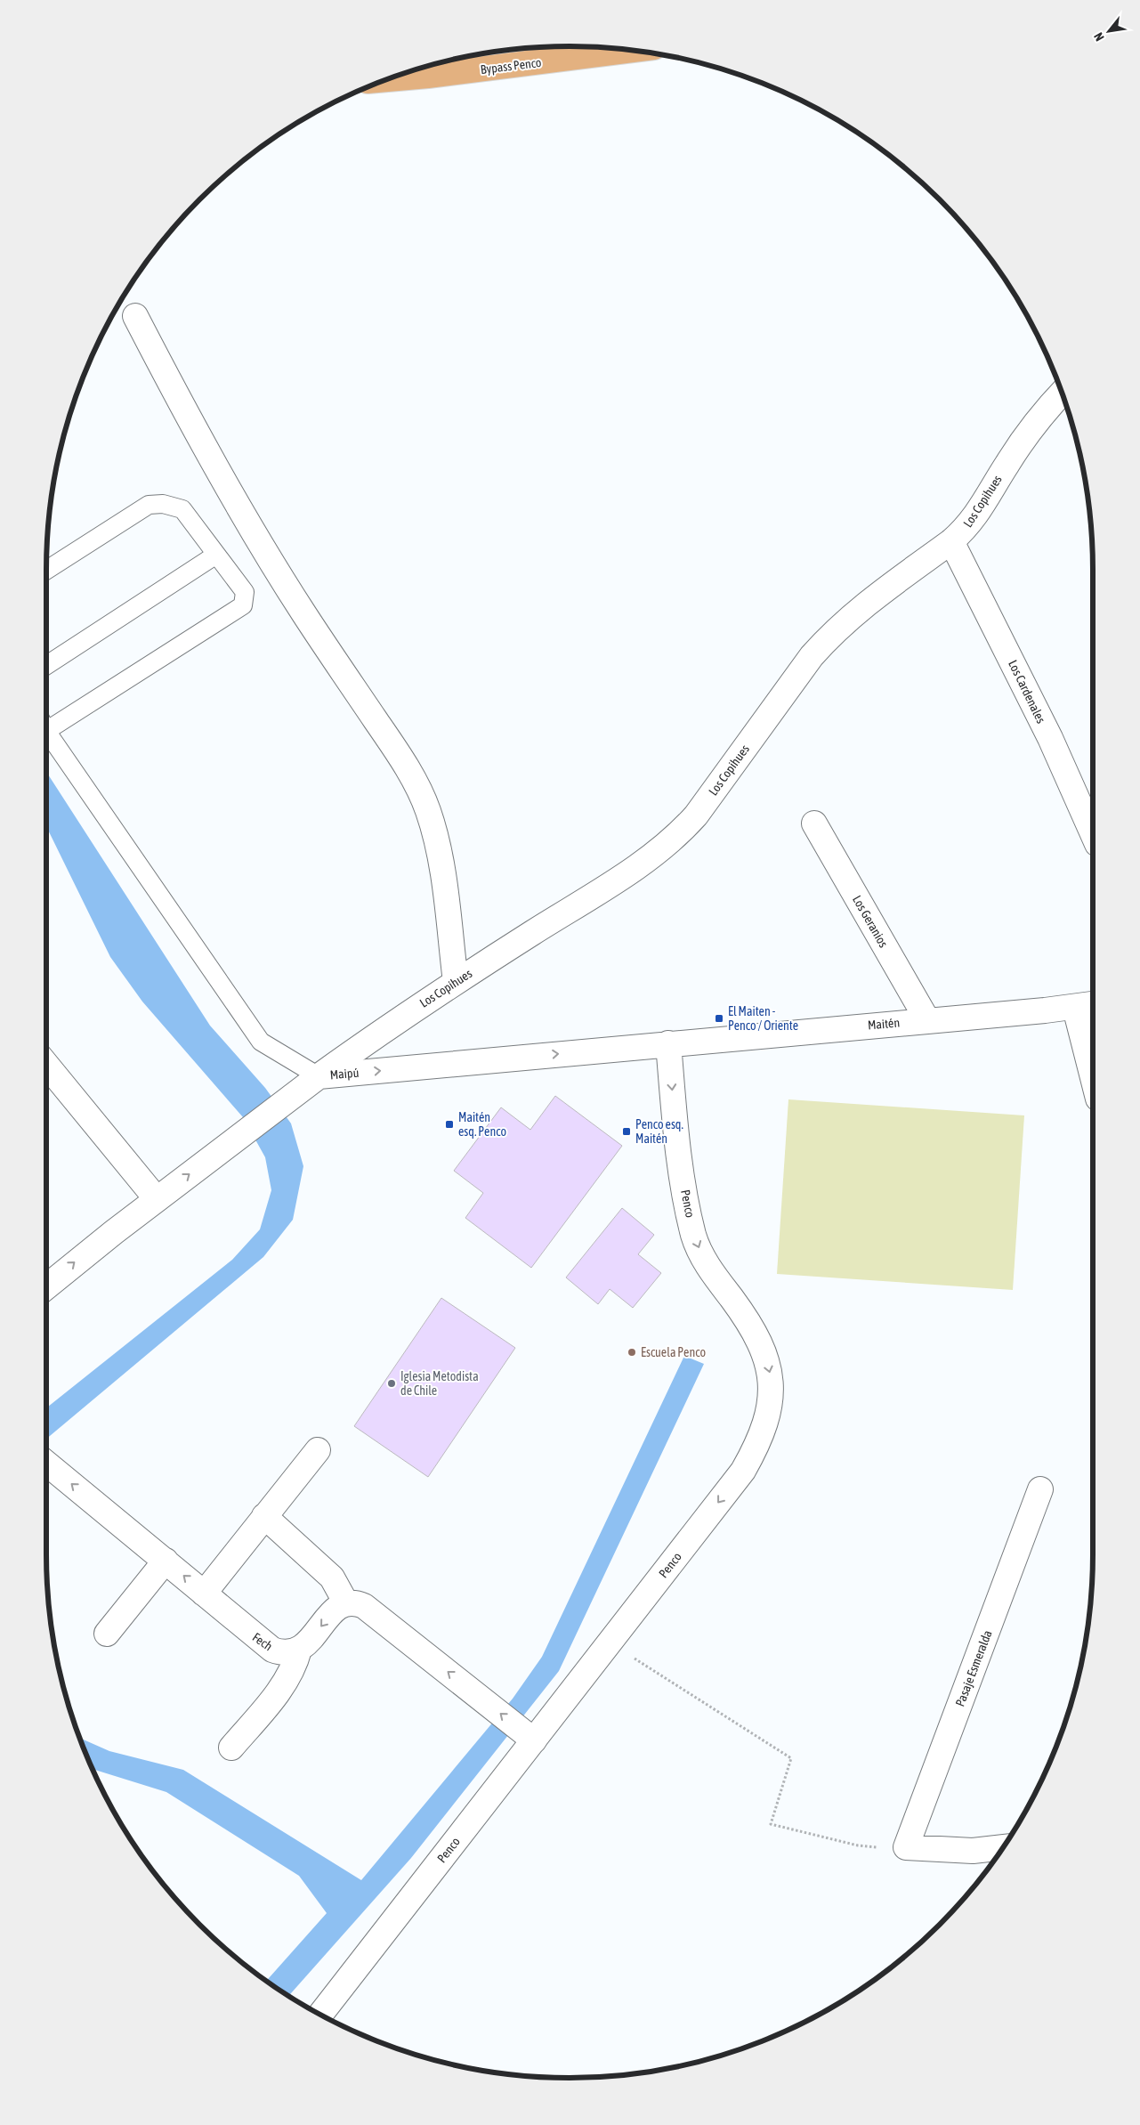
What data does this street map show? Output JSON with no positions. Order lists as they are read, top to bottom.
{
  "streets": {
    "main road": ["Bypass Penco"],
    "street": [
      "Los Copihues",
      "Los Cardenales",
      "Los Geranios",
      "Maitén",
      "Maipú",
      "Penco",
      "Fech",
      "Pasaje Esmeralda"
    ]
  },
  "crossings": [
    ["Los Copihues", "Los Cardenales"],
    ["Los Copihues", "Maipú"],
    ["Los Geranios", "Maitén"],
    ["Maitén", "Maipú"],
    ["Maitén", "Penco"],
    ["Maipú", "Penco"]
  ],
  "one_way": ["Maipú", "Penco", "Fech"],
  "places": {
    "transit": ["El Maiten - Penco / Oriente", "Maitén esq. Penco", "Penco esq. Maitén"],
    "other": ["Escuela Penco", "Iglesia Metodista de Chile"]
  },
  "north": "bottom left"
}
